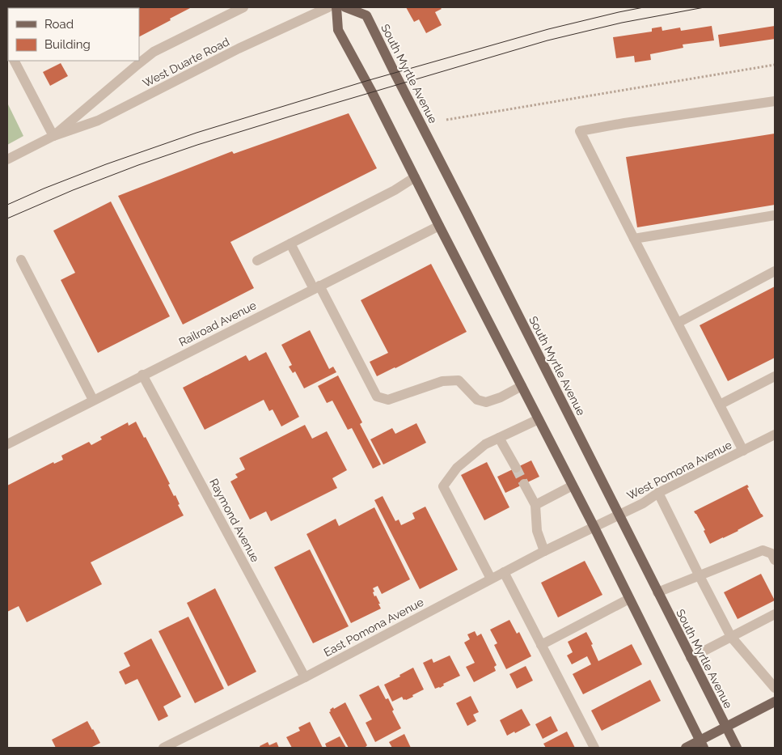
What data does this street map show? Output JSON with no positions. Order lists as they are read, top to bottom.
{
  "streets": {
    "main road": ["South Myrtle Avenue"],
    "street": [
      "West Duarte Road",
      "Railroad Avenue",
      "West Pomona Avenue",
      "Raymond Avenue",
      "East Pomona Avenue"
    ]
  },
  "crossings": [
    ["South Myrtle Avenue", "West Pomona Avenue"],
    ["Railroad Avenue", "Raymond Avenue"],
    ["West Pomona Avenue", "East Pomona Avenue"],
    ["Raymond Avenue", "East Pomona Avenue"]
  ],
  "legend": ["Road", "Building"]
}
